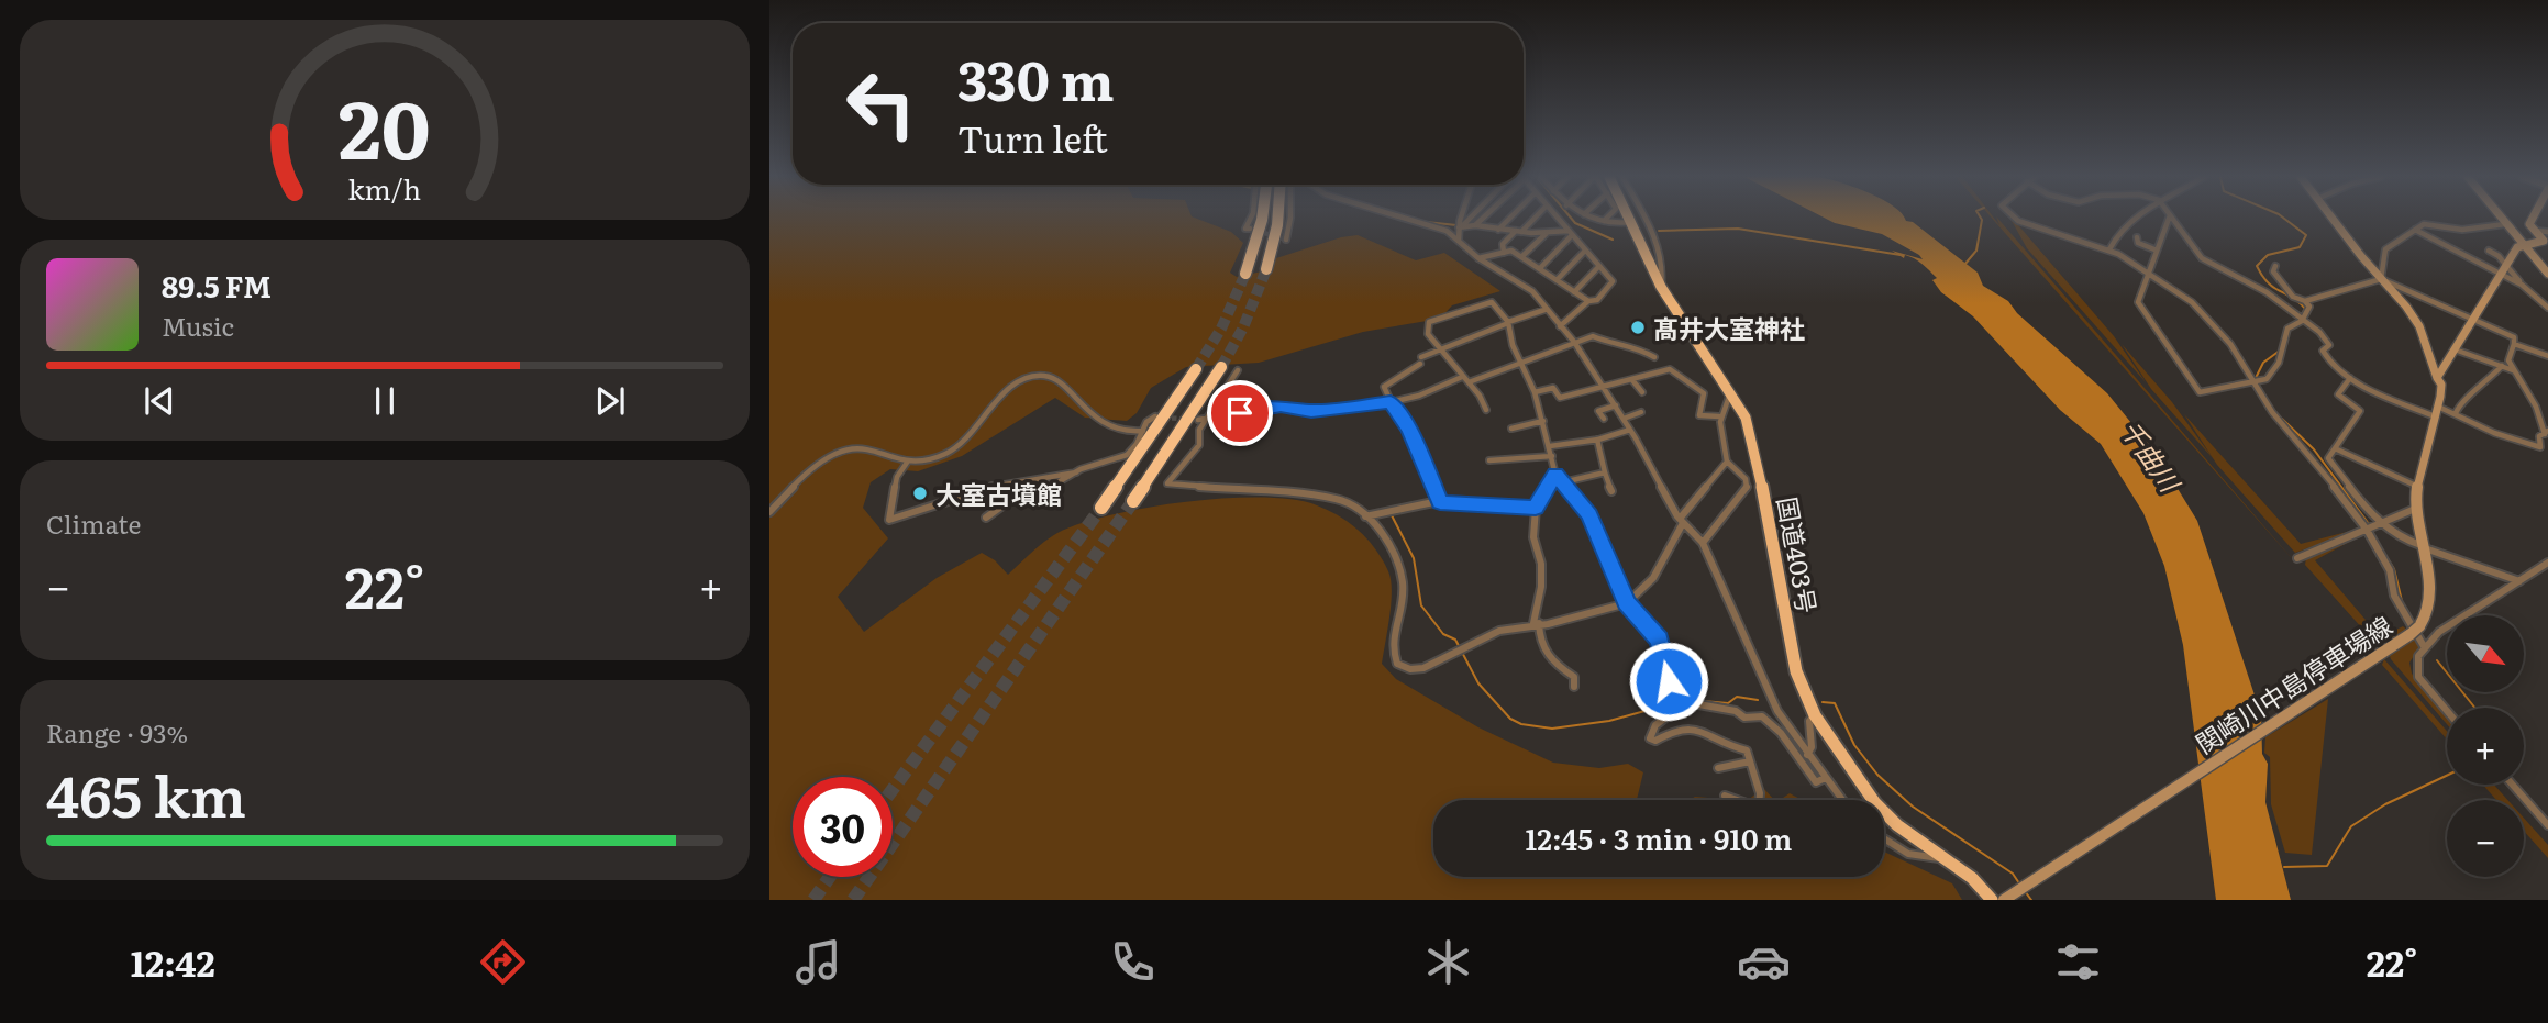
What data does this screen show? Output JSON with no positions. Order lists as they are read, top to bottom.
{
  "streets": {
    "highway": ["国道403号"],
    "main road": ["関崎川中島停車場線"]
  },
  "water": ["千曲川"],
  "places": ["髙井大室神社", "大室古墳館"],
  "north": "bottom right",
  "page": {
    "turn": ["330 m", "Turn left"],
    "song": ["89.5 FM", "Music"],
    "tile": [
      "Climate",
      ["Range · 93%", "465 km"]
    ],
    "heat": ["−", "22°", "+"],
    "map_buttons": ["+", "−"],
    "limit": "30",
    "trip": "12:45 · 3 min · 910 m",
    "tabs": ["12:42", "22°"],
    "gauge": ["20", "km/h"]
  }
}
